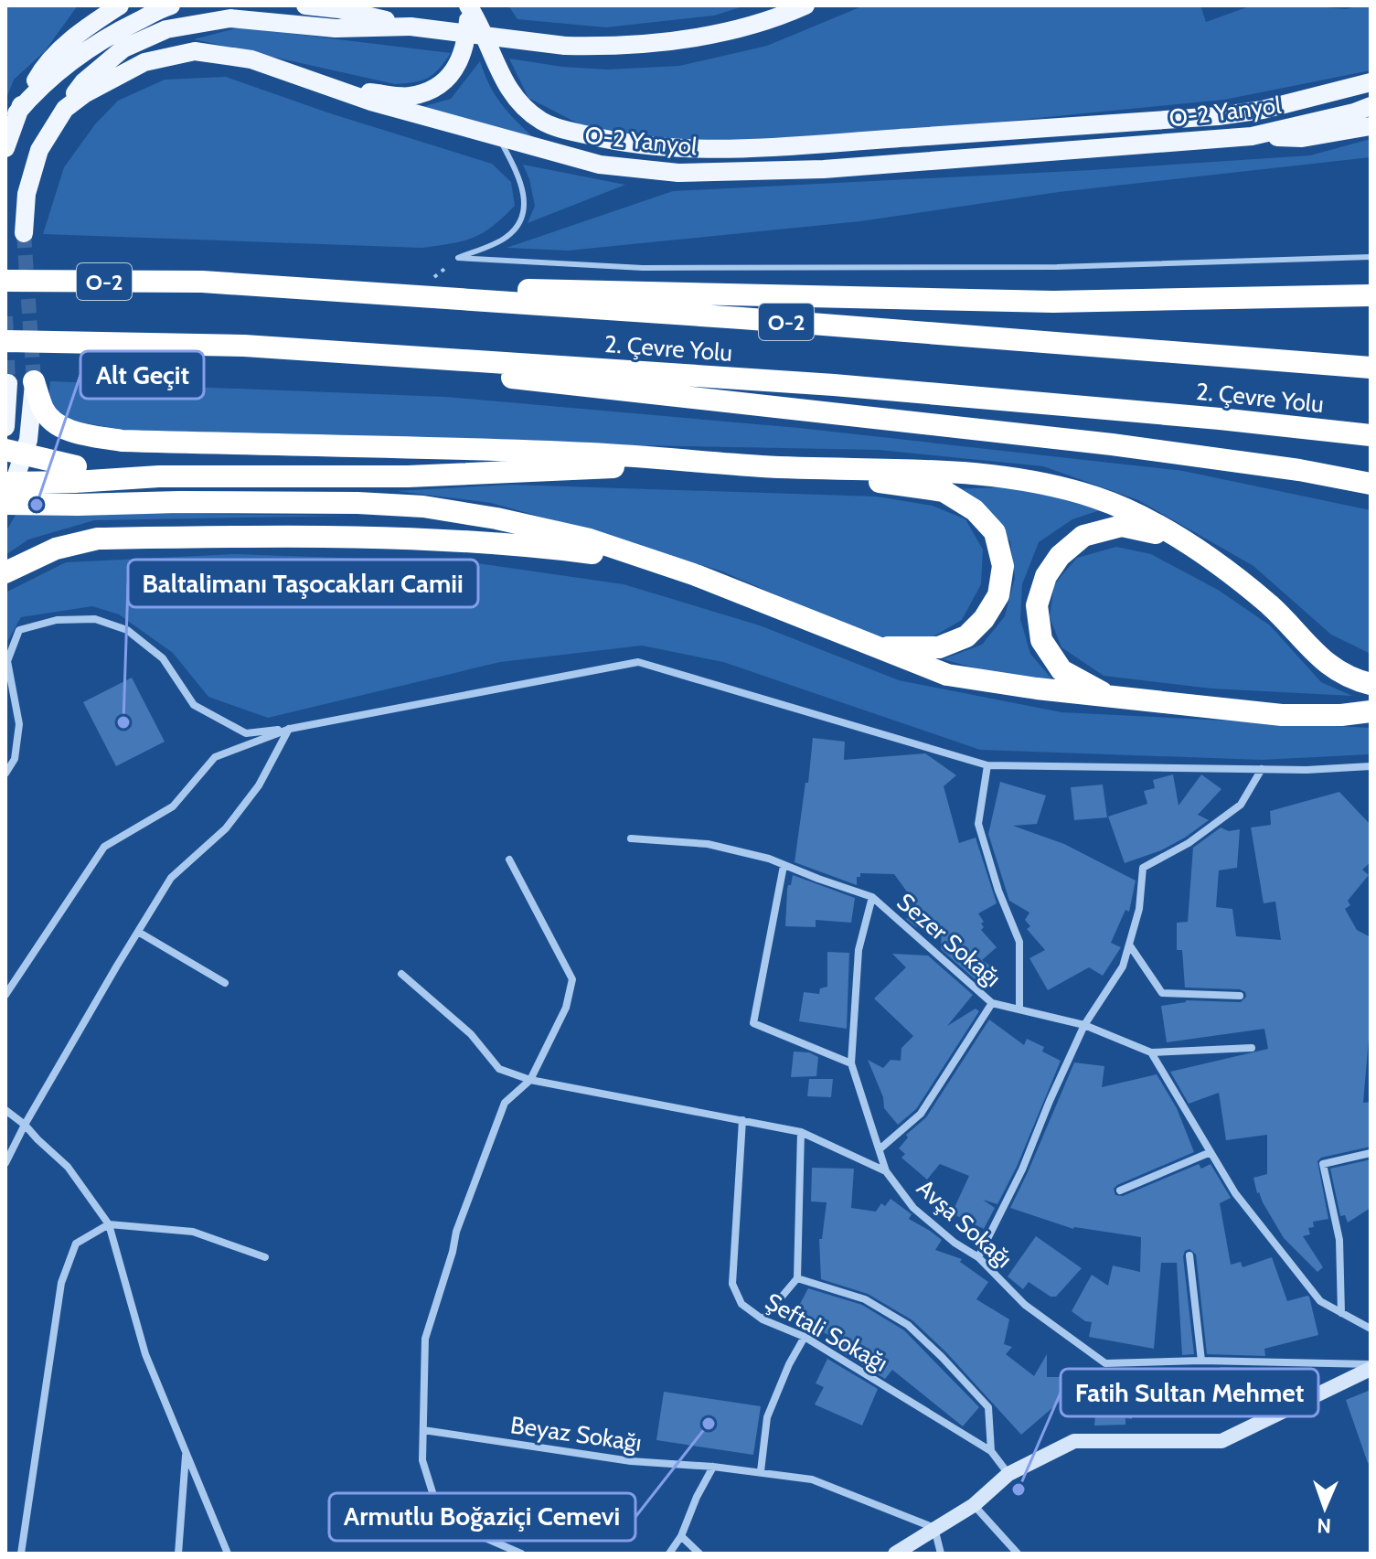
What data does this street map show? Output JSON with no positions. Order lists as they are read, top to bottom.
{
  "streets": {
    "highway": ["O-2", "2. Çevre Yolu"],
    "main road": ["O-2 Yanyol"],
    "street": [
      "Sezer Sokağı",
      "Avşa Sokağı",
      "Şeftali Sokağı",
      "Beyaz Sokağı"
    ]
  },
  "crossings": [
    ["Avşa Sokağı", "Şeftali Sokağı"]
  ],
  "places": [
    "Alt Geçit",
    "Baltalimanı Taşocakları Camii",
    "Armutlu Boğaziçi Cemevi",
    "Fatih Sultan Mehmet"
  ],
  "north": "bottom"
}
